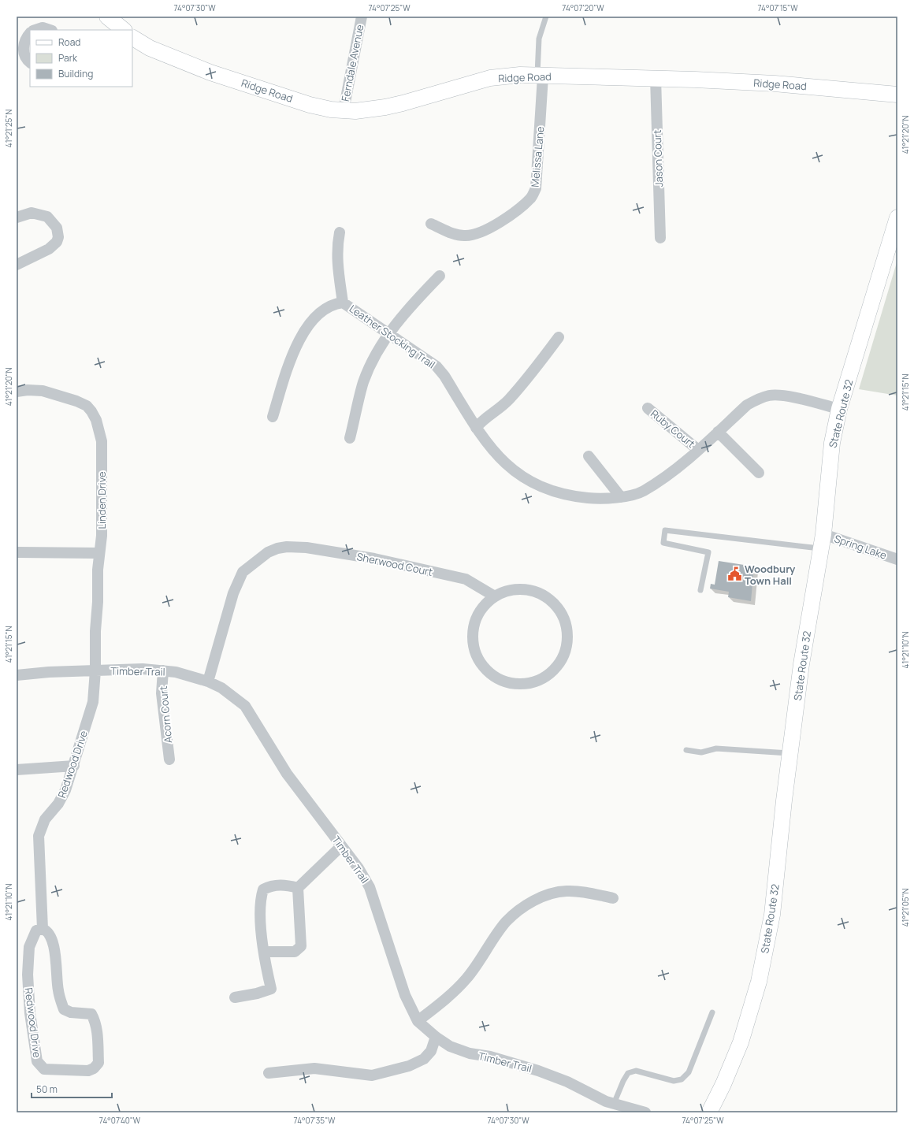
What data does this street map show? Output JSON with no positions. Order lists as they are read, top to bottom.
{
  "streets": {
    "main road": ["Ridge Road", "State Route 32"],
    "street": [
      "Ferndale Avenue",
      "Melissa Lane",
      "Jason Court",
      "Leather Stocking Trail",
      "Ruby Court",
      "Linden Drive",
      "Spring Lake",
      "Sherwood Court",
      "Timber Trail",
      "Acorn Court",
      "Redwood Drive"
    ]
  },
  "crossings": [
    ["Ferndale Avenue", "Ridge Road"],
    ["Ridge Road", "Melissa Lane"],
    ["Ridge Road", "Jason Court"],
    ["Leather Stocking Trail", "State Route 32"],
    ["Leather Stocking Trail", "Ruby Court"],
    ["State Route 32", "Spring Lake"],
    ["Linden Drive", "Timber Trail"],
    ["Linden Drive", "Redwood Drive"],
    ["Sherwood Court", "Timber Trail"],
    ["Timber Trail", "Acorn Court"],
    ["Timber Trail", "Redwood Drive"]
  ],
  "places": {
    "public building": ["Woodbury Town Hall"]
  },
  "legend": ["Road", "Park", "Building"],
  "scale_bar": "50 m",
  "coordinates": [
    "74°07'30\"W",
    "74°07'25\"W",
    "74°07'20\"W",
    "74°07'15\"W",
    "41°21'25\"N",
    "41°21'20\"N",
    "41°21'15\"N",
    "41°21'10\"N",
    "41°21'05\"N",
    "74°07'40\"W",
    "74°07'35\"W"
  ]
}
